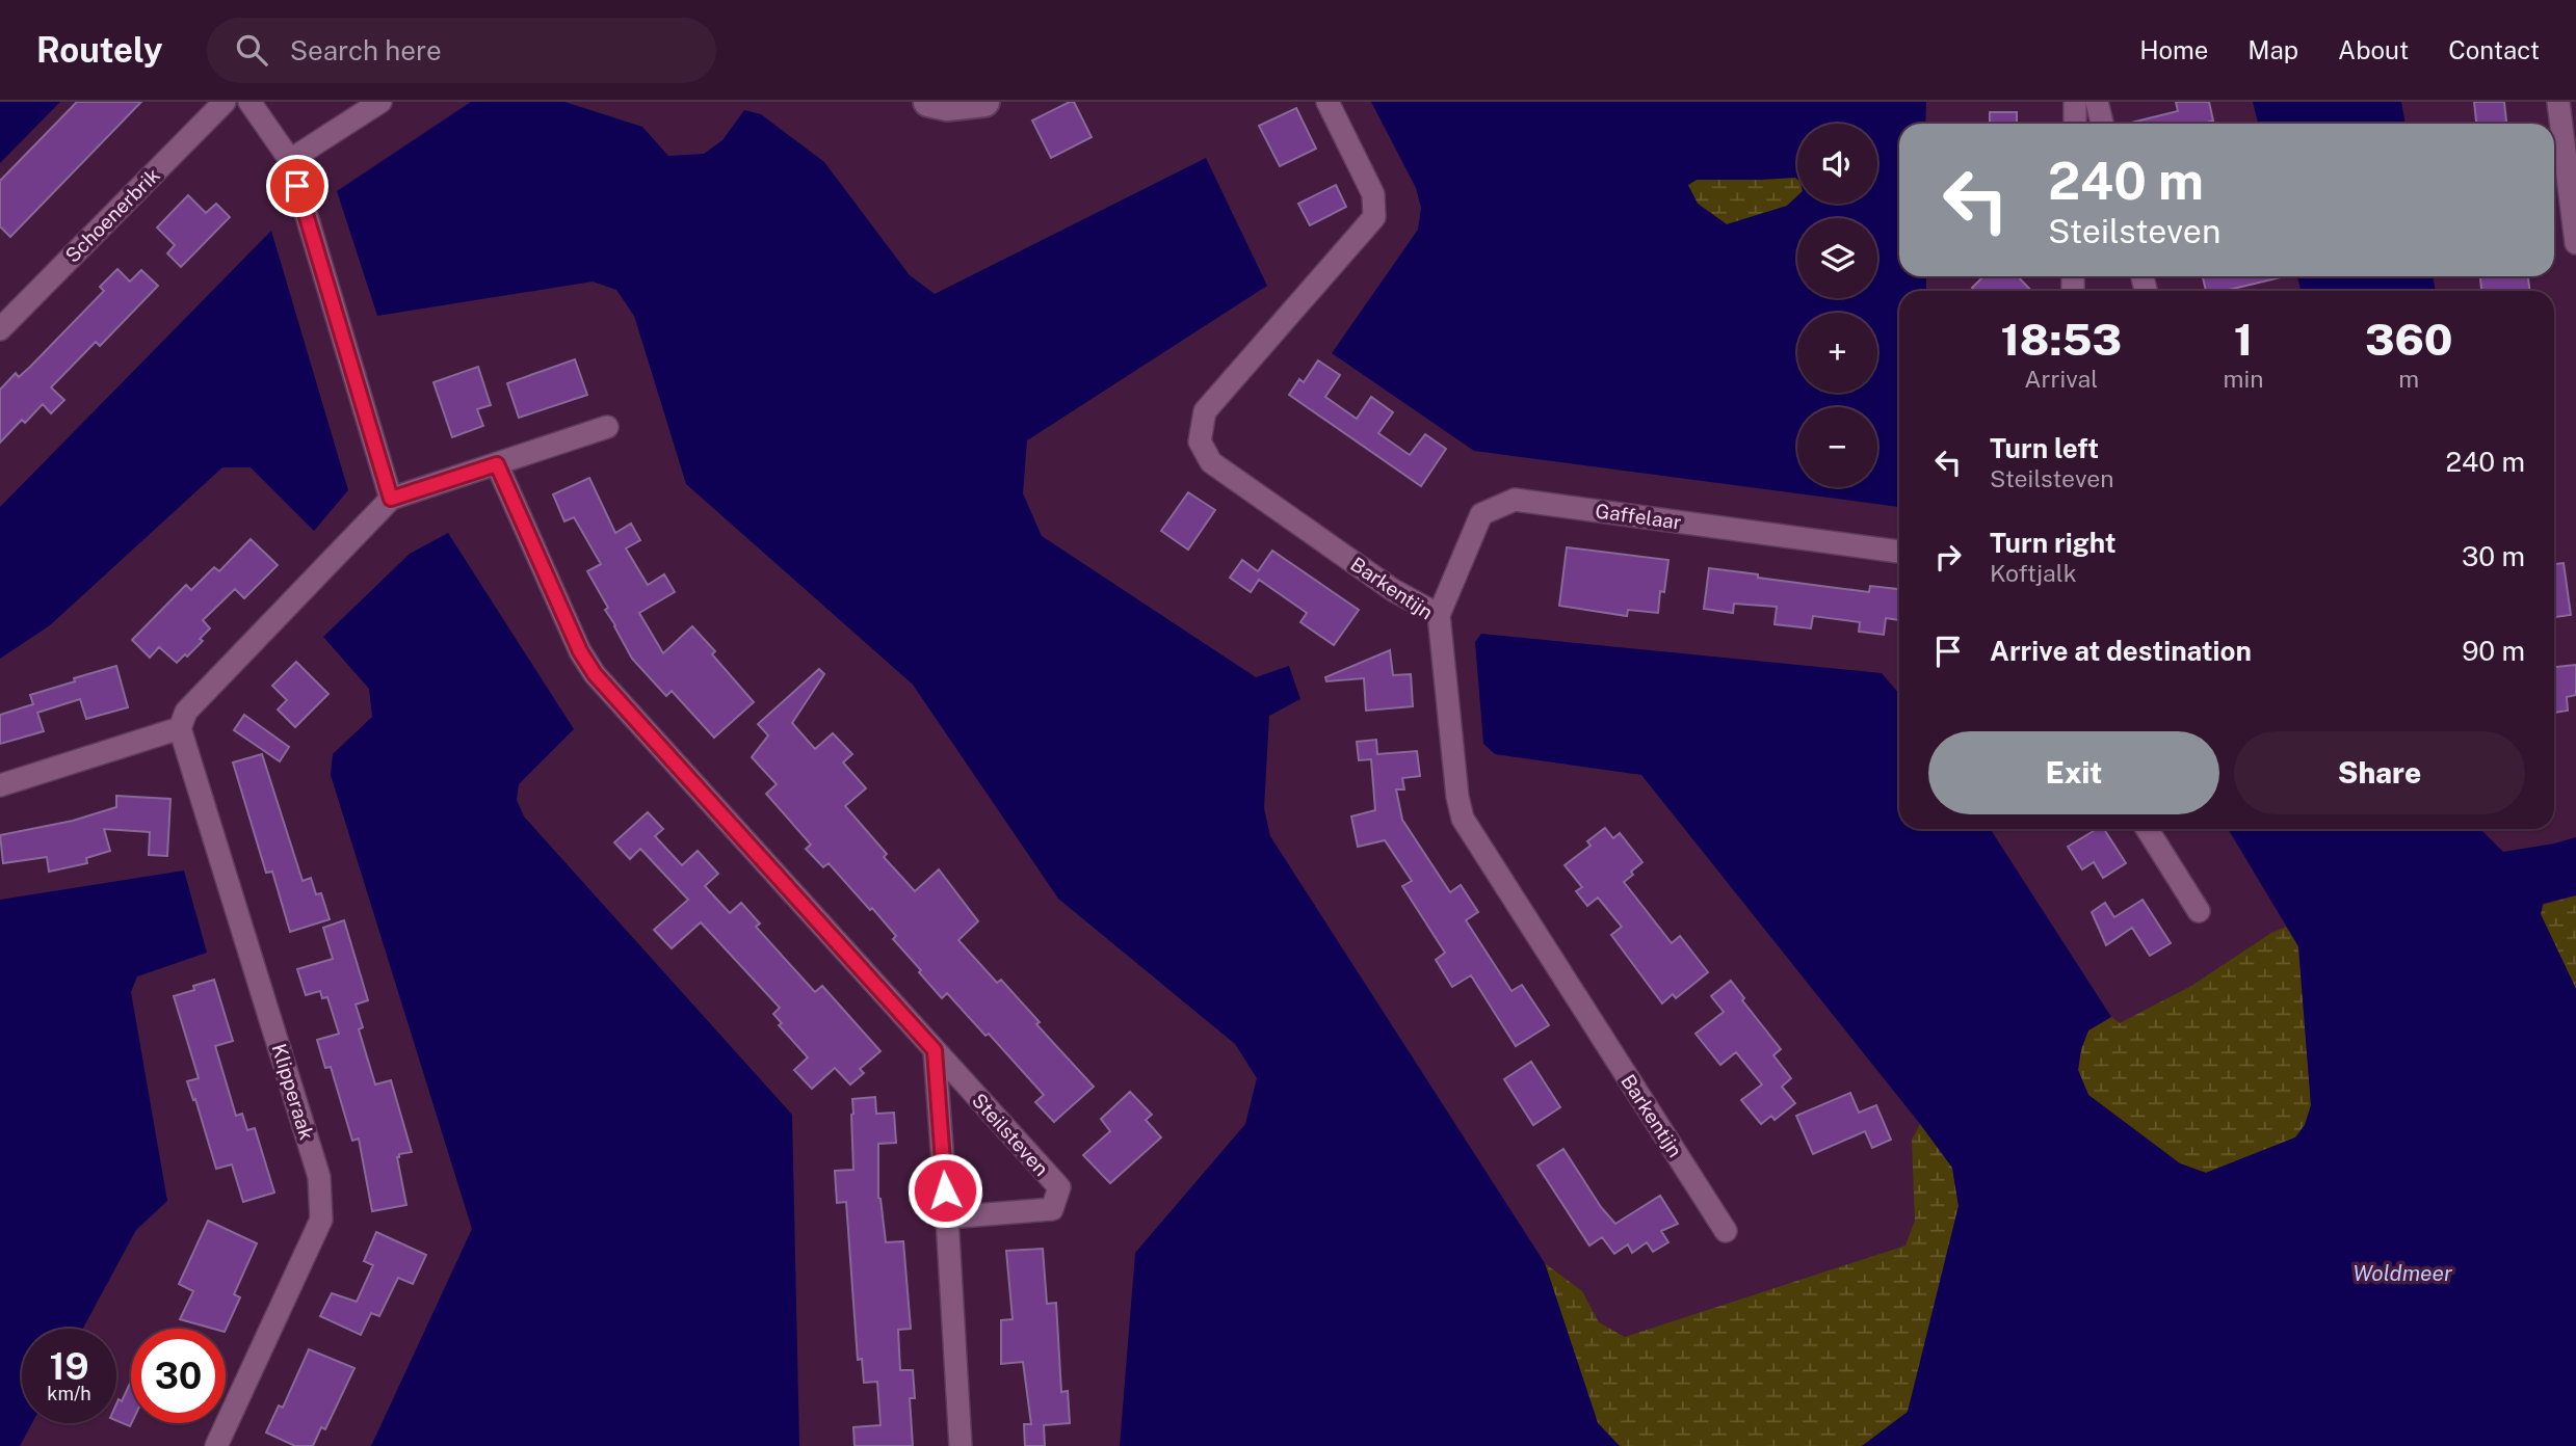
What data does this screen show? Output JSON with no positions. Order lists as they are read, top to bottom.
{
  "streets": {
    "street": [
      "Schoenerbrik",
      "Gaffelaar",
      "Barkentijn",
      "Klipperaak",
      "Steilsteven"
    ]
  },
  "crossings": [
    ["Gaffelaar", "Barkentijn"]
  ],
  "water": ["Woldmeer"],
  "page": {
    "header": "Routely",
    "search": "Search here",
    "nav": [
      "Home",
      "Map",
      "About",
      "Contact"
    ],
    "map_buttons": ["+", "−"],
    "turn": ["240 m", "Steilsteven"],
    "eta": [
      "18:53",
      "Arrival",
      "1",
      "min",
      "360",
      "m"
    ],
    "list": [
      {
        "name": "Turn left",
        "note": "Steilsteven",
        "value": "240 m"
      },
      {
        "name": "Turn right",
        "note": "Koftjalk",
        "value": "30 m"
      },
      {
        "name": "Arrive at destination",
        "value": "90 m"
      }
    ],
    "buttons": ["Exit", "Share"],
    "speed": "19 km/h",
    "limit": "30"
  }
}
